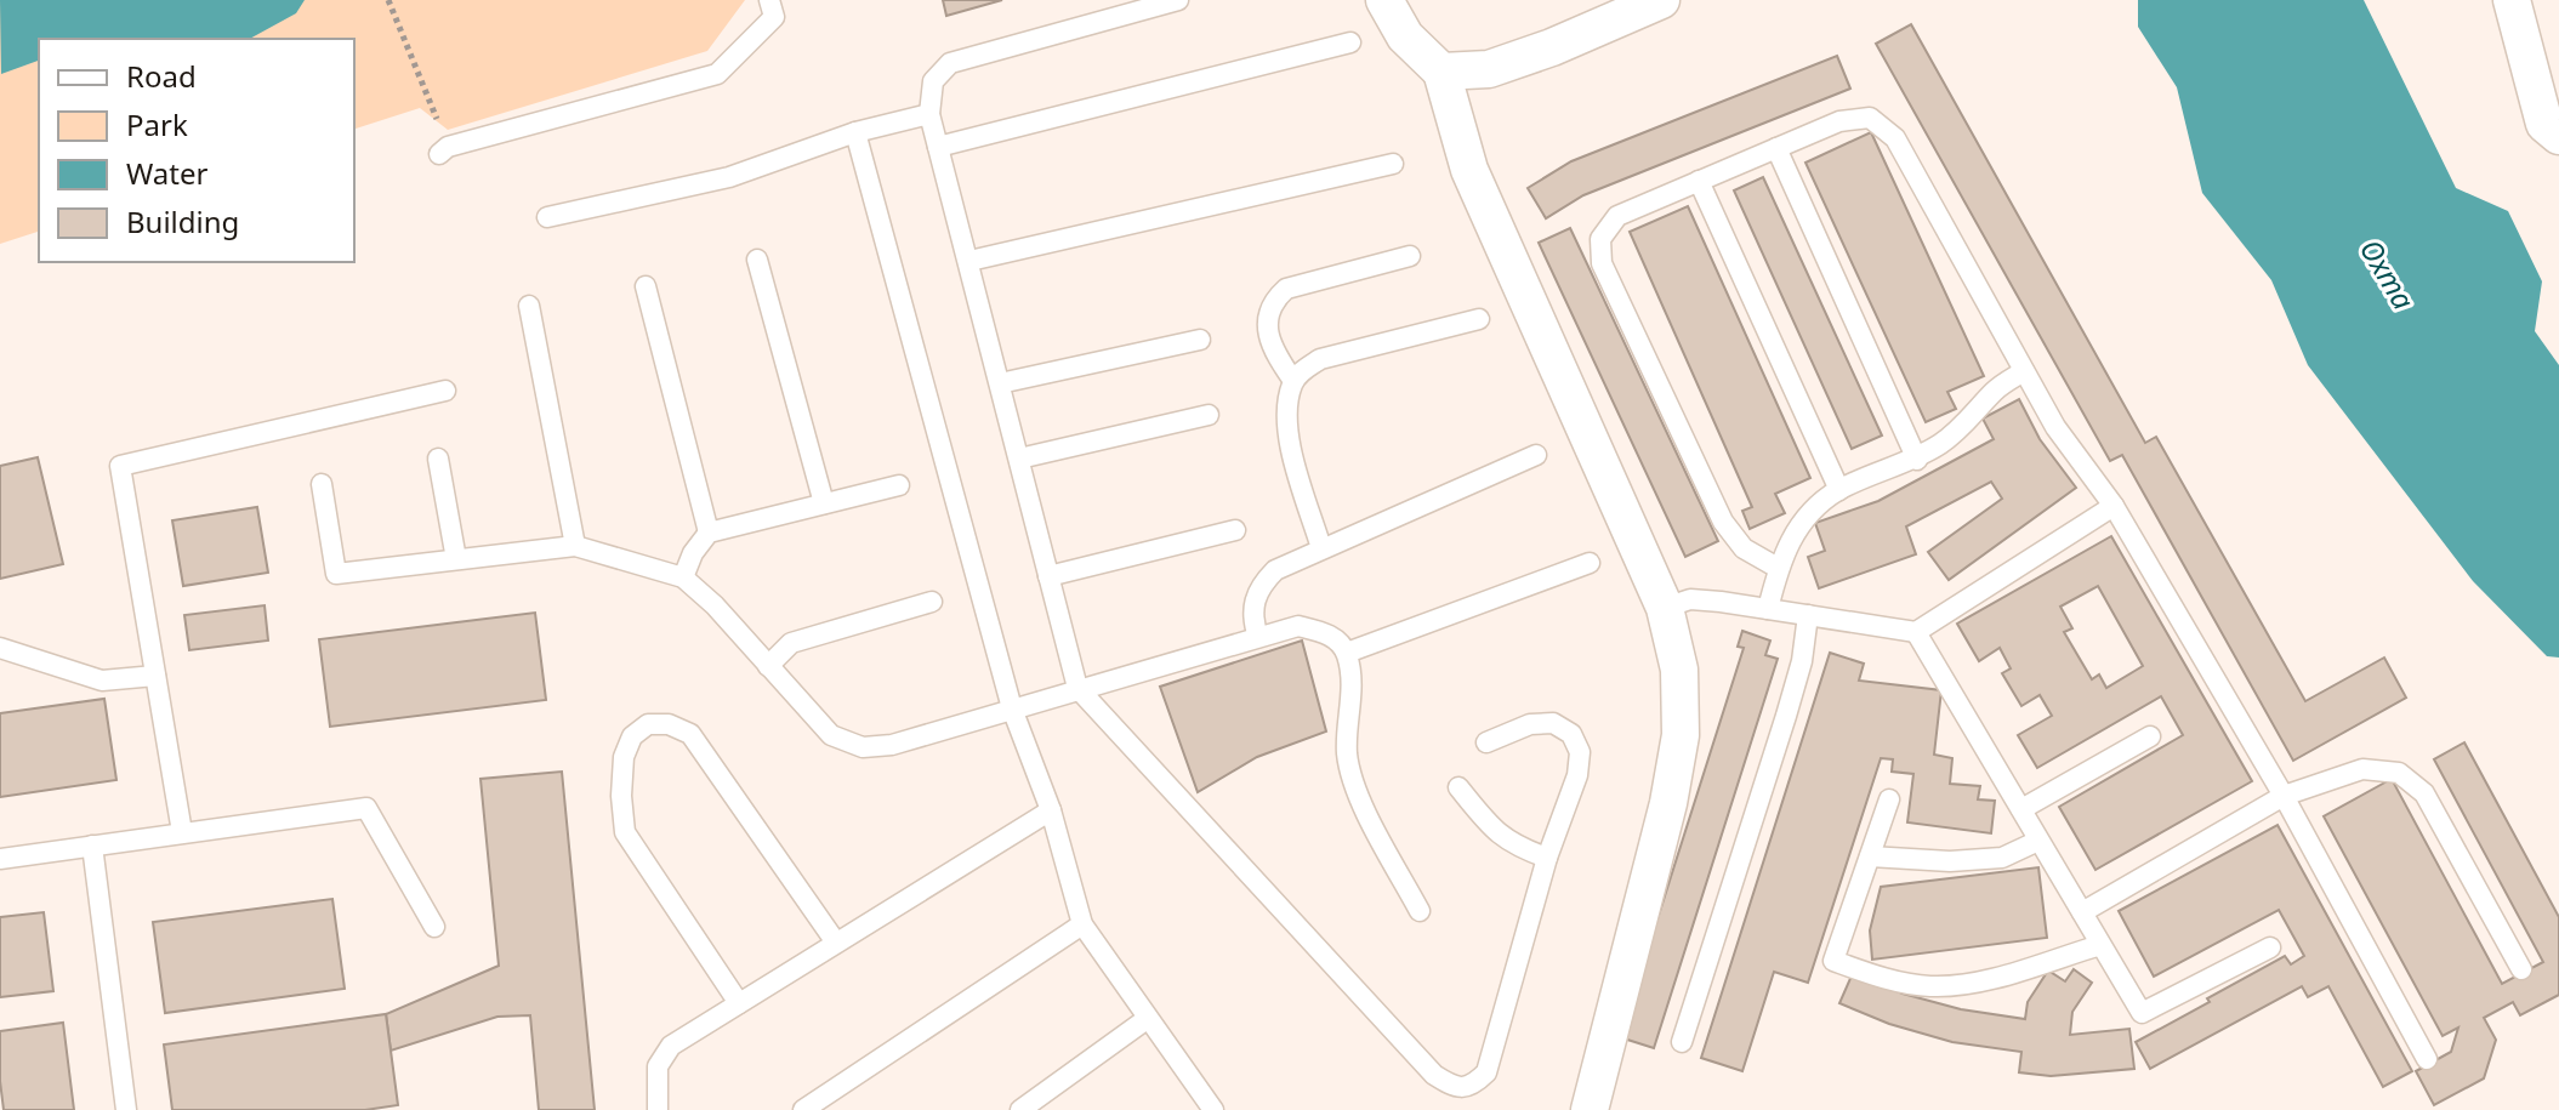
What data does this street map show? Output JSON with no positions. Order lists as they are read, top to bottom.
{
  "water": ["Охта"],
  "legend": [
    "Road",
    "Park",
    "Water",
    "Building"
  ]
}
